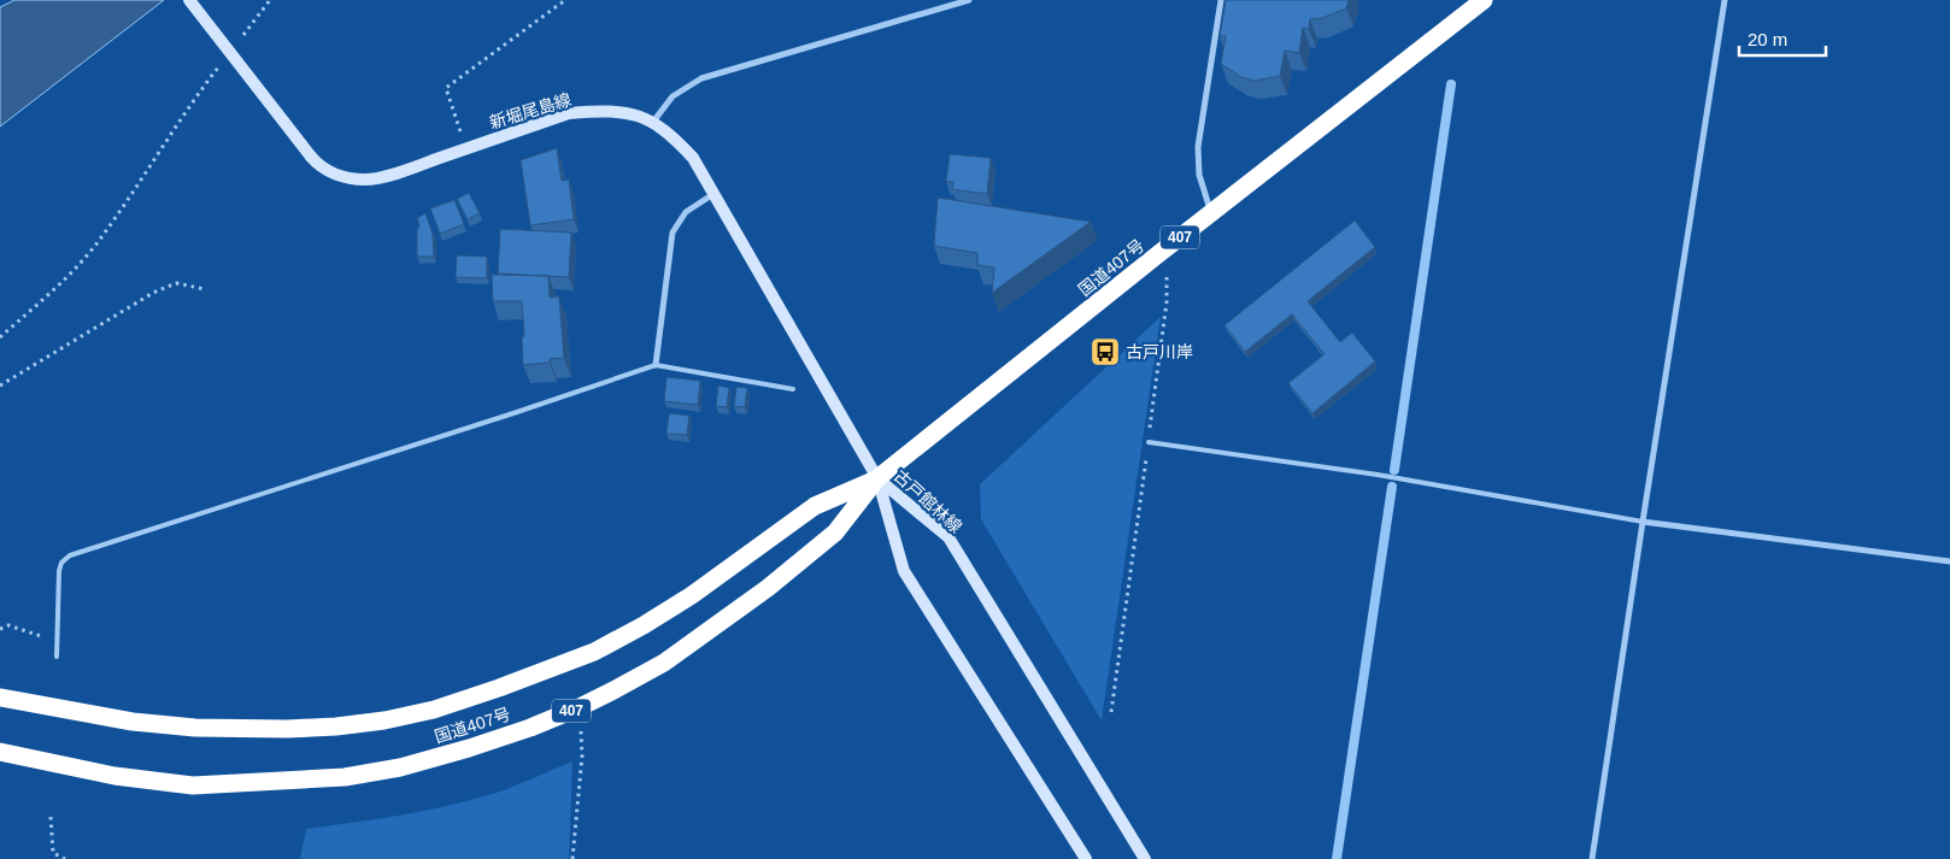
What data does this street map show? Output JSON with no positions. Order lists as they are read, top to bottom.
{
  "streets": {
    "highway": ["407", "国道407号"],
    "main road": ["新堀尾島線", "古戸館林線"]
  },
  "crossings": [
    ["新堀尾島線", "国道407号"],
    ["新堀尾島線", "古戸館林線"],
    ["国道407号", "古戸館林線"]
  ],
  "places": {
    "bus stop": ["古戸川岸"]
  },
  "scale_bar": "20 m"
}
